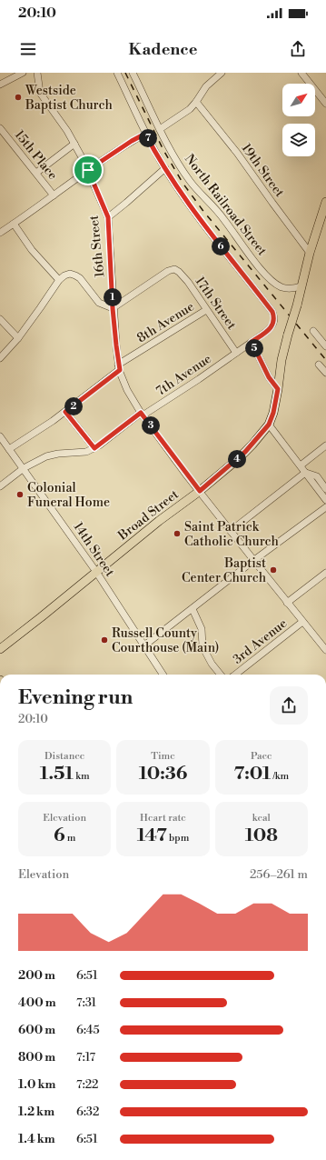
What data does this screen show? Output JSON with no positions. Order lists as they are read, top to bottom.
{
  "streets": {
    "main road": ["Broad Street"],
    "street": [
      "15th Place",
      "19th Street",
      "North Railroad Street",
      "16th Street",
      "17th Street",
      "8th Avenue",
      "7th Avenue",
      "14th Street",
      "3rd Avenue"
    ]
  },
  "crossings": [
    ["19th Street", "Broad Street"],
    ["North Railroad Street", "Broad Street"],
    ["16th Street", "17th Street"],
    ["16th Street", "8th Avenue"],
    ["16th Street", "7th Avenue"],
    ["16th Street", "Broad Street"],
    ["16th Street", "3rd Avenue"],
    ["17th Street", "8th Avenue"],
    ["17th Street", "7th Avenue"],
    ["8th Avenue", "14th Street"],
    ["7th Avenue", "14th Street"],
    ["Broad Street", "14th Street"]
  ],
  "places": [
    "Westside Baptist Church",
    "Colonial Funeral Home",
    "Saint Patrick Catholic Church",
    "Baptist Center Church",
    "Russell County Courthouse (Main)"
  ],
  "north": "top right",
  "page": {
    "status": "20:10",
    "header": "Kadence",
    "pins": [
      "7",
      "6",
      "1",
      "5",
      "2",
      "3",
      "4"
    ],
    "heading": ["Evening run", "20:10"],
    "stats": [
      ["Distance", "1.51 km"],
      ["Time", "10:36"],
      ["Pace", "7:01 /km"],
      ["Elevation", "6 m"],
      ["Heart rate", "147 bpm"],
      ["kcal", "108"]
    ],
    "chart": ["Elevation", "256–261 m"],
    "list": [
      {
        "name": "200 m",
        "note": "6:51"
      },
      {
        "name": "400 m",
        "note": "7:31"
      },
      {
        "name": "600 m",
        "note": "6:45"
      },
      {
        "name": "800 m",
        "note": "7:17"
      },
      {
        "name": "1.0 km",
        "note": "7:22"
      },
      {
        "name": "1.2 km",
        "note": "6:32"
      },
      {
        "name": "1.4 km",
        "note": "6:51"
      }
    ]
  }
}
